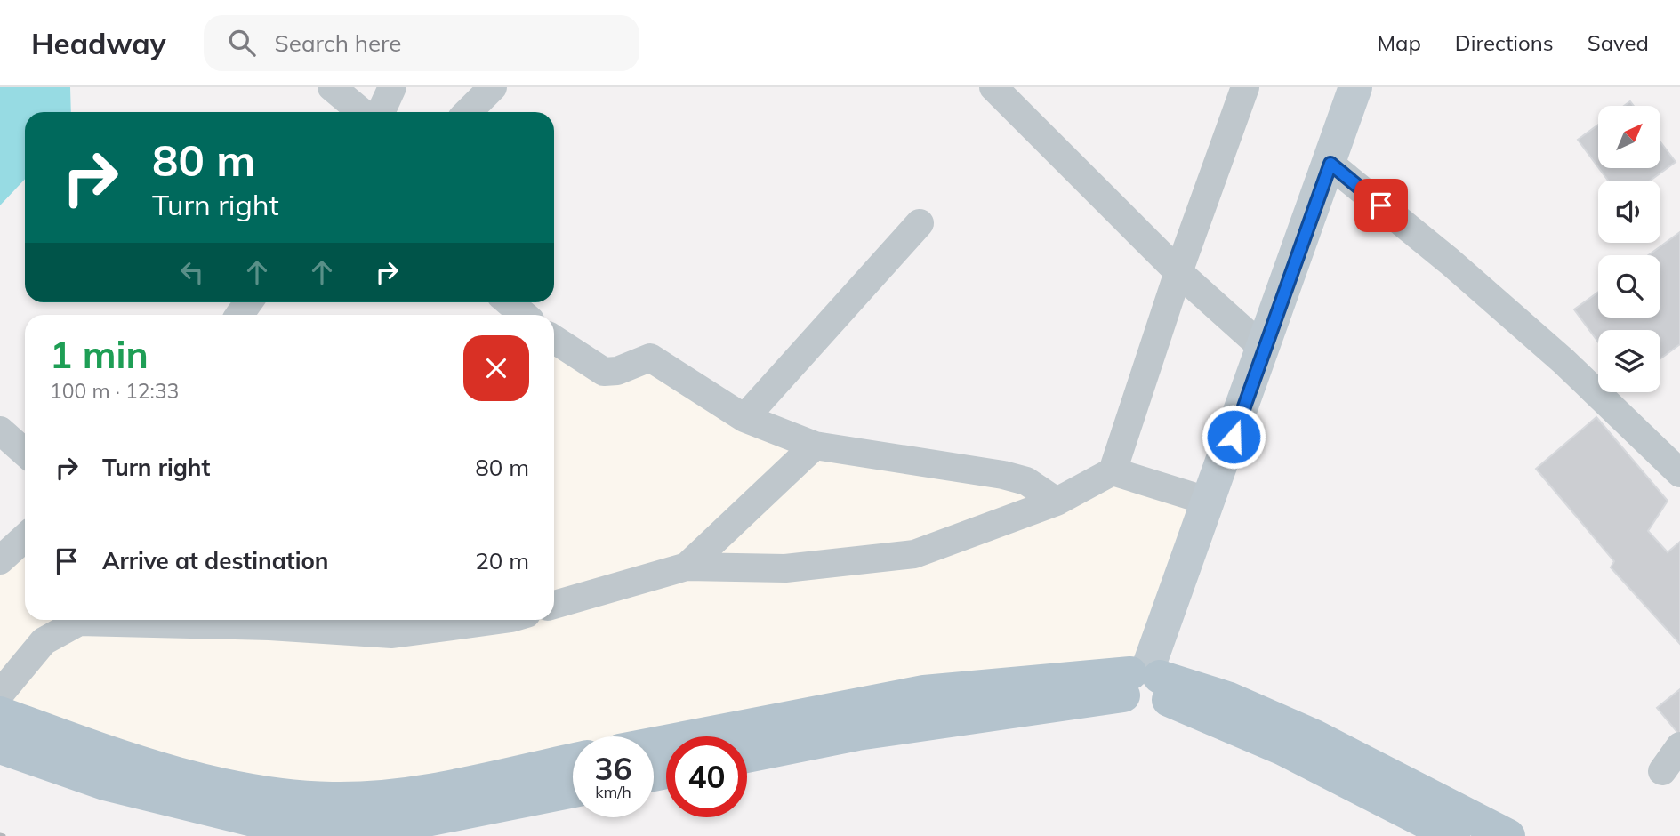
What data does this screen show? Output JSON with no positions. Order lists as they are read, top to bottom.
{
  "north": "top right",
  "page": {
    "header": "Headway",
    "search": "Search here",
    "nav": ["Map", "Directions", "Saved"],
    "turn": ["80 m", "Turn right"],
    "heading": ["1 min", "100 m · 12:33"],
    "list": [
      {
        "name": "Turn right",
        "value": "80 m"
      },
      {
        "name": "Arrive at destination",
        "value": "20 m"
      }
    ],
    "speed": "36 km/h",
    "limit": "40"
  }
}
